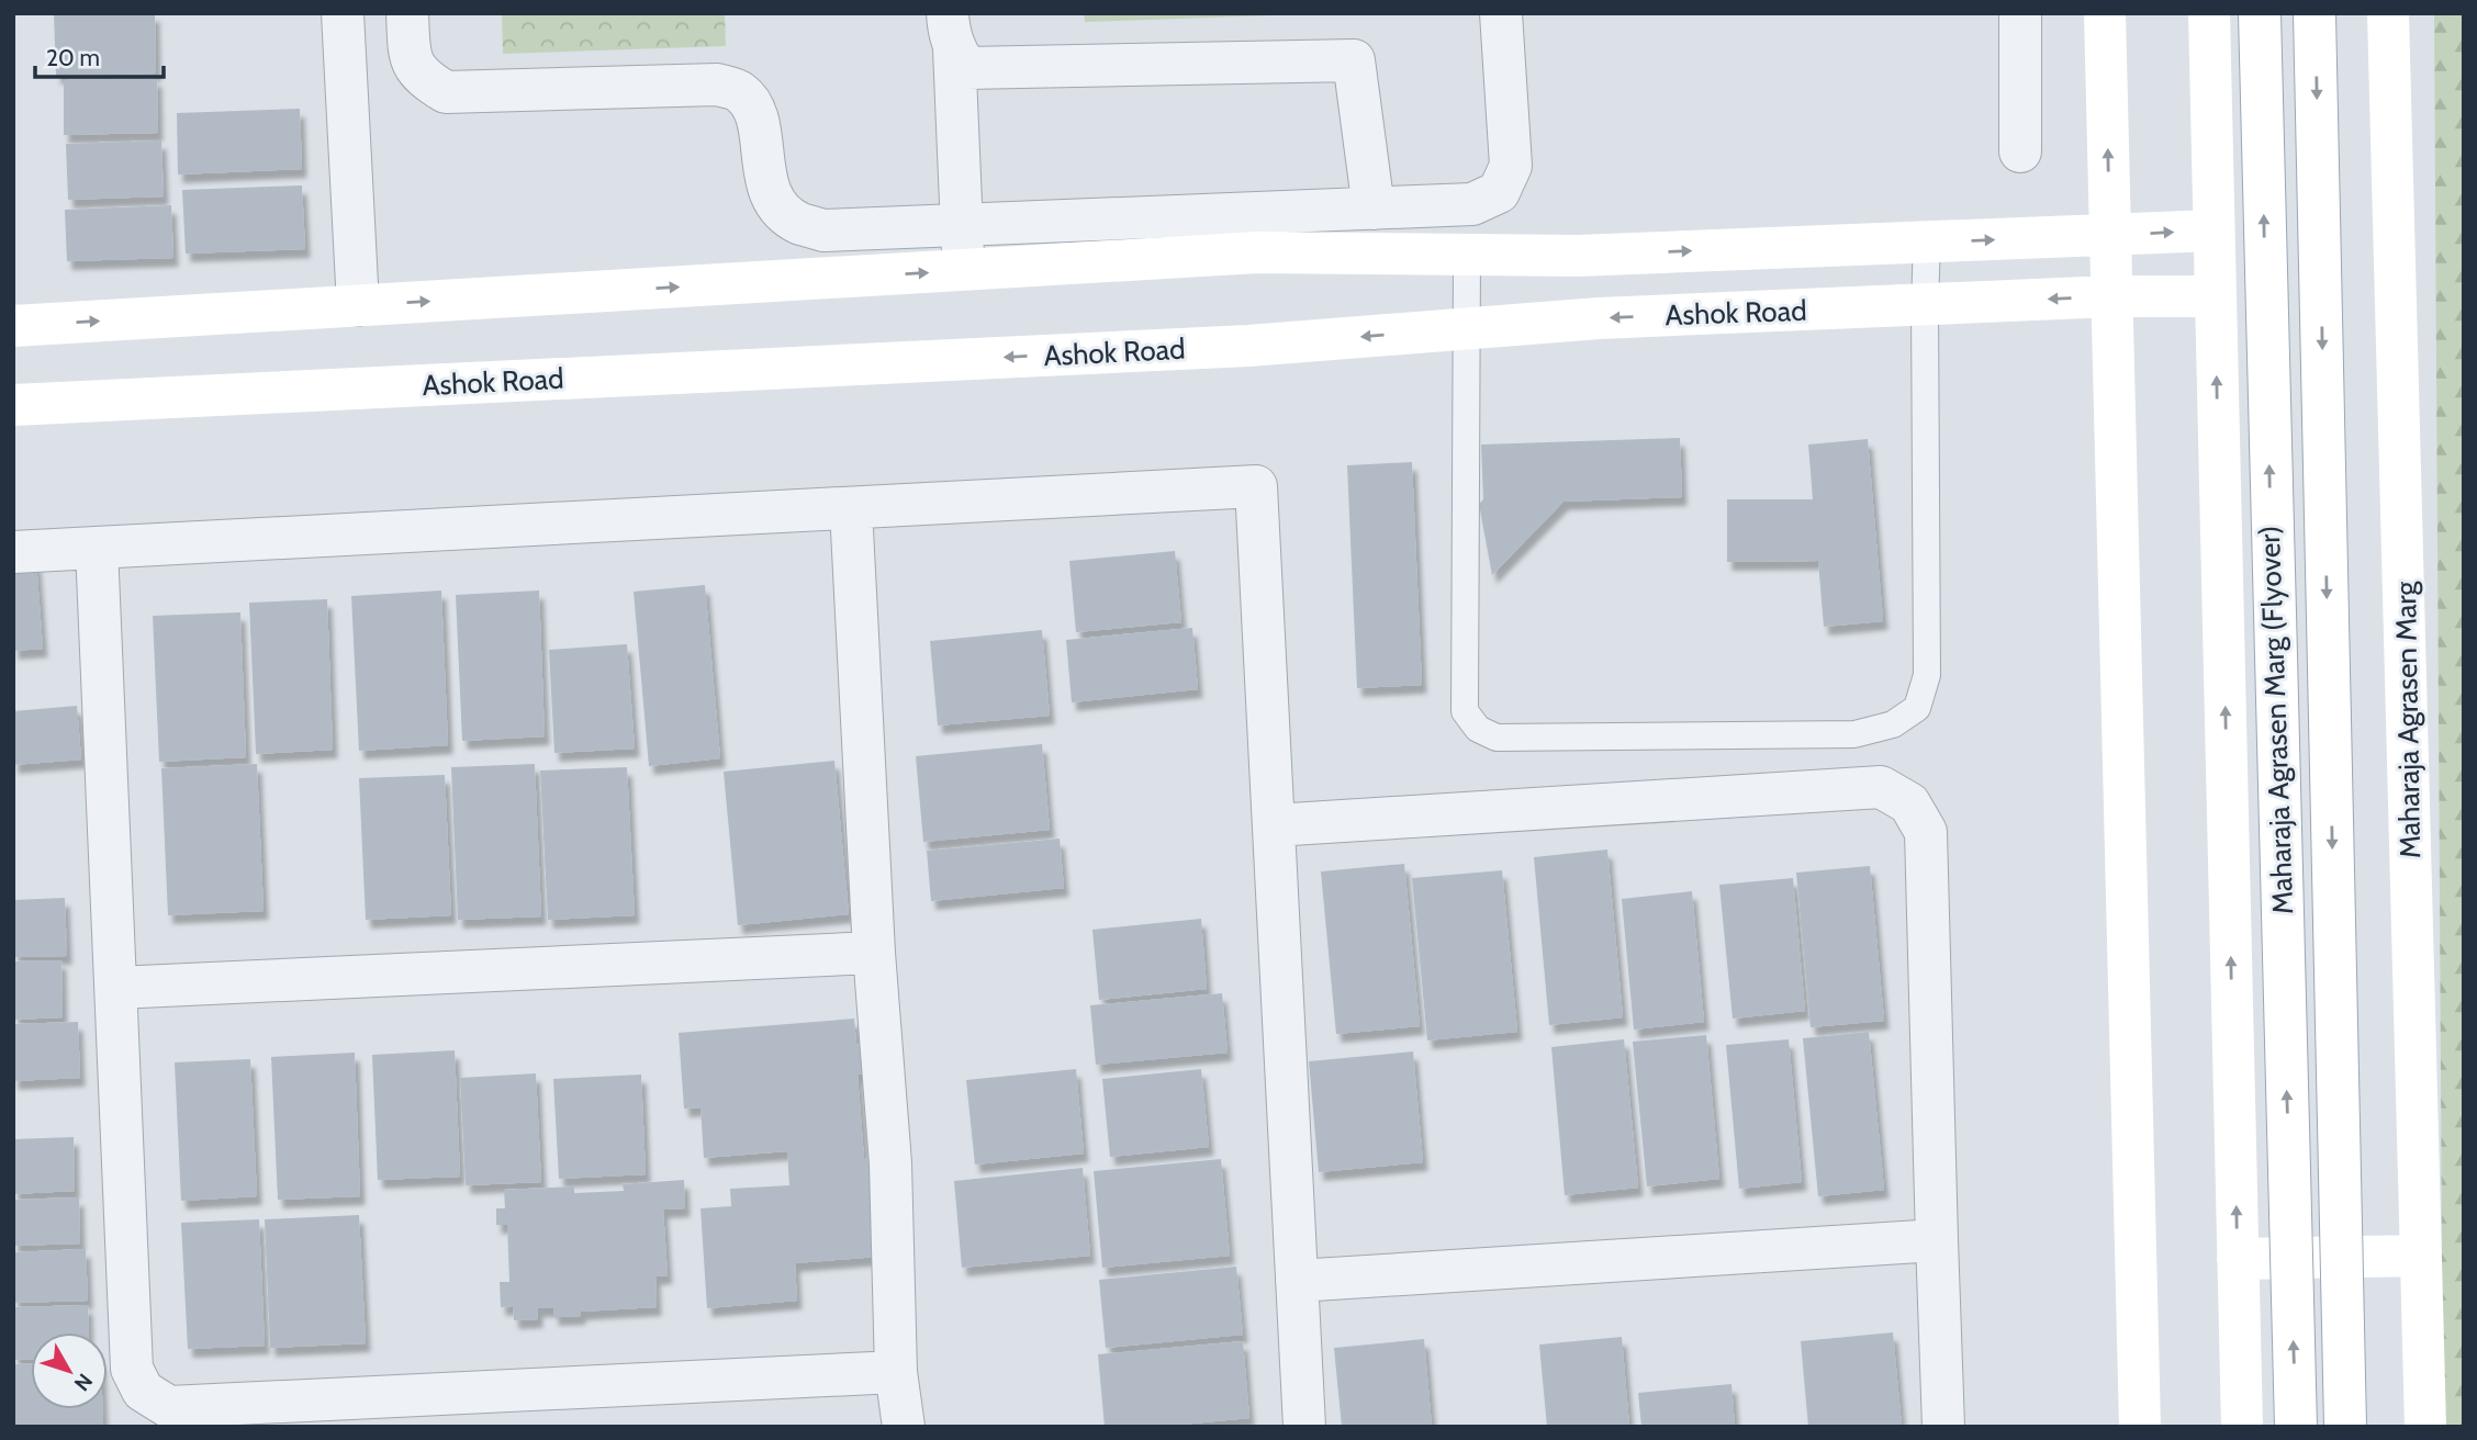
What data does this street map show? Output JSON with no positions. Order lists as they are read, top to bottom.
{
  "streets": {
    "street": ["Ashok Road", "Maharaja Agrasen Marg (Flyover)", "Maharaja Agrasen Marg"]
  },
  "scale_bar": "20 m",
  "north": "bottom right"
}
